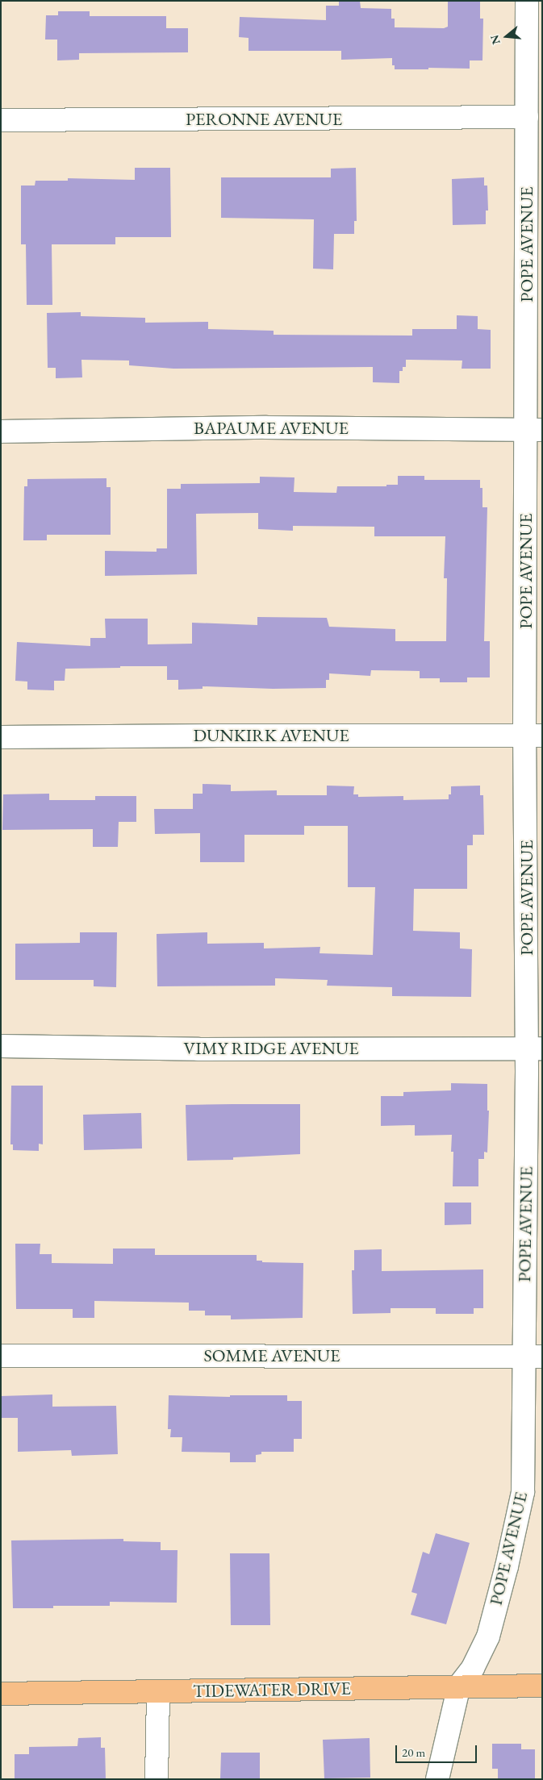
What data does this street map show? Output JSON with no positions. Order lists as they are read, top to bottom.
{
  "streets": {
    "highway": ["TIDEWATER DRIVE"],
    "street": [
      "PERONNE AVENUE",
      "POPE AVENUE",
      "BAPAUME AVENUE",
      "DUNKIRK AVENUE",
      "VIMY RIDGE AVENUE",
      "SOMME AVENUE"
    ]
  },
  "crossings": [
    ["PERONNE AVENUE", "POPE AVENUE"],
    ["POPE AVENUE", "BAPAUME AVENUE"],
    ["POPE AVENUE", "DUNKIRK AVENUE"],
    ["POPE AVENUE", "VIMY RIDGE AVENUE"],
    ["POPE AVENUE", "SOMME AVENUE"],
    ["POPE AVENUE", "TIDEWATER DRIVE"]
  ],
  "scale_bar": "20 m",
  "north": "left"
}
